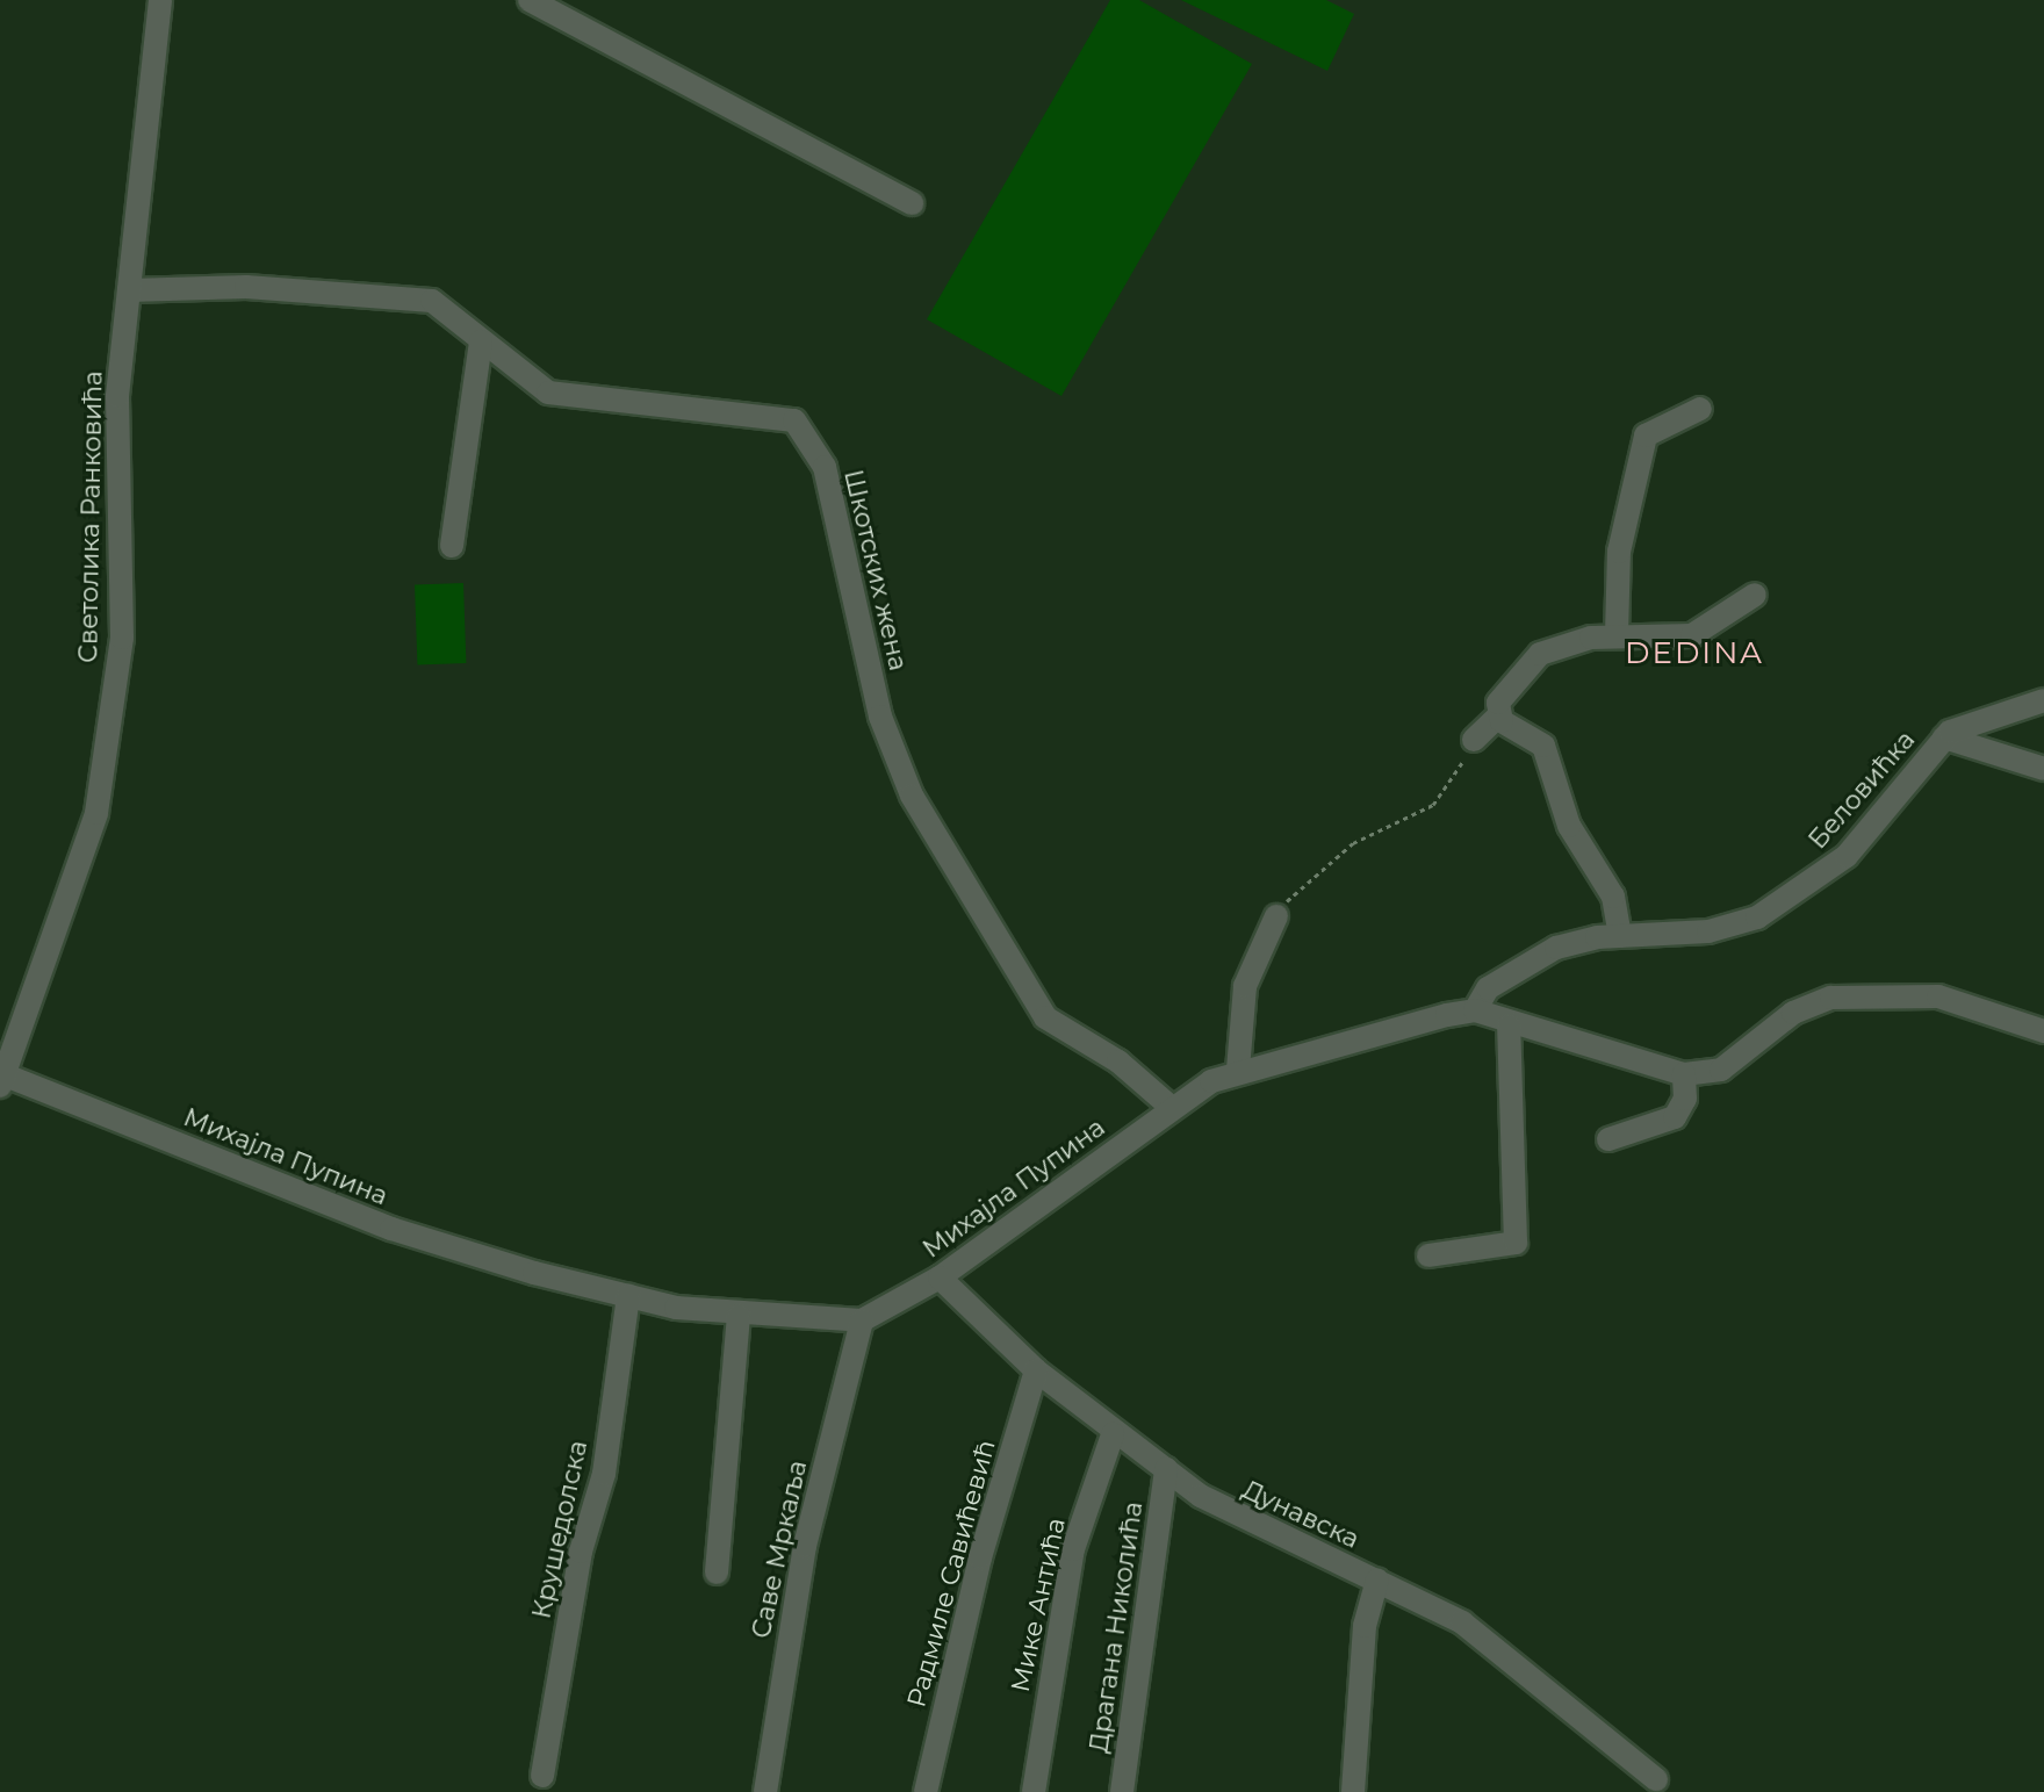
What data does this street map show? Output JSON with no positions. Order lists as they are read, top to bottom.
{
  "streets": {
    "street": [
      "Светолика Ранковића",
      "Шкотских жена",
      "Беловићка",
      "Михајла Пупина",
      "Дунавска",
      "Крушедолска",
      "Саве Мркаља",
      "Радмиле Савићевић",
      "Мике Антића",
      "Драгана Николића"
    ]
  },
  "crossings": [
    ["Светолика Ранковића", "Шкотских жена"],
    ["Светолика Ранковића", "Михајла Пупина"],
    ["Шкотских жена", "Михајла Пупина"],
    ["Беловићка", "Михајла Пупина"],
    ["Михајла Пупина", "Дунавска"],
    ["Михајла Пупина", "Крушедолска"],
    ["Михајла Пупина", "Саве Мркаља"],
    ["Дунавска", "Радмиле Савићевић"],
    ["Дунавска", "Мике Антића"],
    ["Дунавска", "Драгана Николића"]
  ],
  "districts": ["DEDINA"]
}
